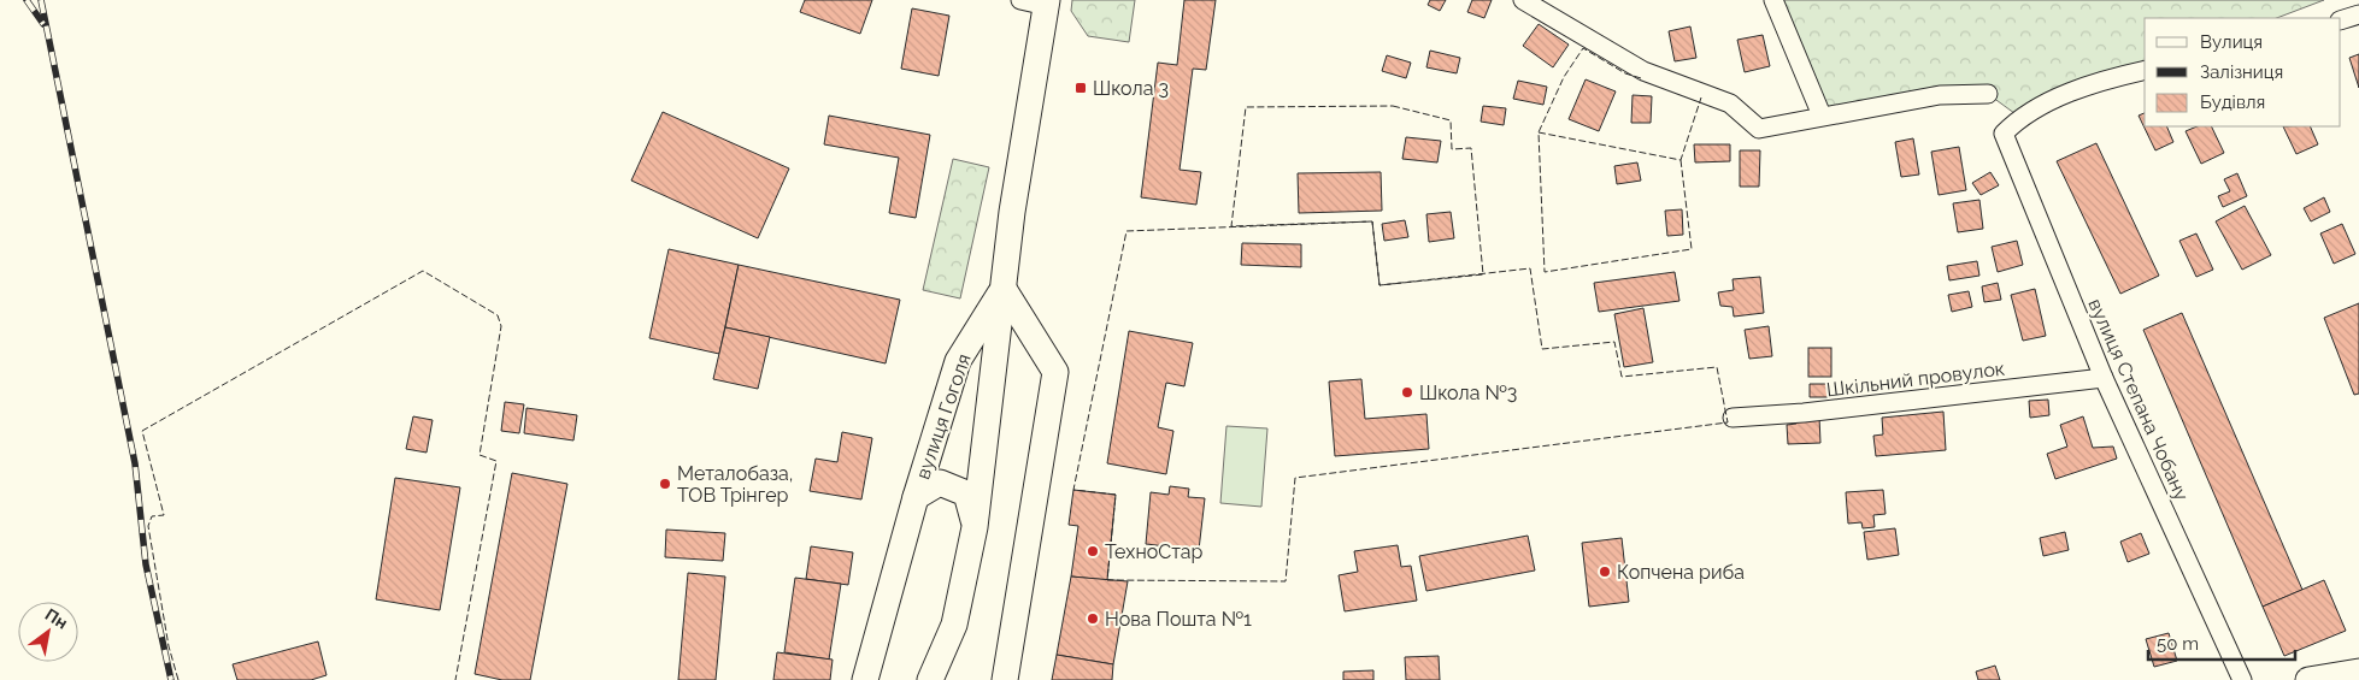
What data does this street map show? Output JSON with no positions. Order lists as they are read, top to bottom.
{
  "streets": {
    "street": ["Шкільний провулок", "вулиця Степана Чобану", "вулиця Гоголя"]
  },
  "crossings": [
    ["Шкільний провулок", "вулиця Степана Чобану"]
  ],
  "places": {
    "transit": ["Школа 3"],
    "other": [
      "Школа №3",
      "Металобаза, ТОВ Трінгер",
      "ТехноСтар",
      "Копчена риба",
      "Нова Пошта №1"
    ]
  },
  "legend": ["Вулиця", "Залізниця", "Будівля"],
  "scale_bar": "50 m",
  "north": "top right"
}
